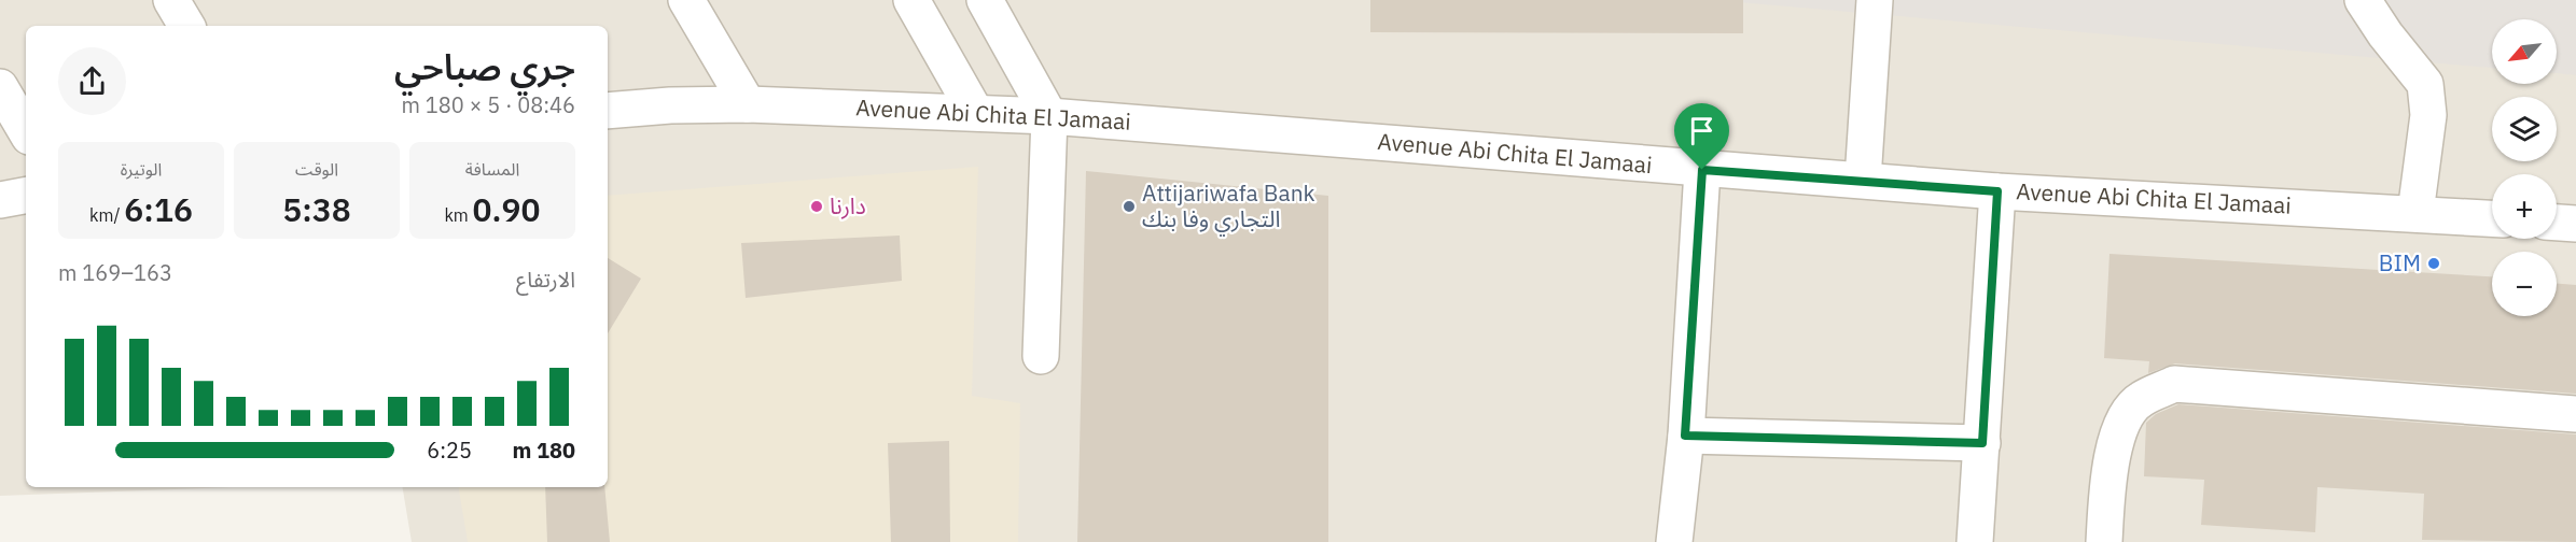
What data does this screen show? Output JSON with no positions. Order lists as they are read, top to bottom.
{
  "streets": {
    "street": ["Avenue Abi Chita El Jamaai"]
  },
  "places": ["دارنا", "Attijariwafa Bank التجاري وفا بنك", "BIM"],
  "north": "bottom left",
  "page": {
    "map_buttons": ["+", "−"],
    "heading": ["جري صباحي", "08:46 · 5 × 180 m"],
    "stats": [
      ["المسافة", "0.90 km"],
      ["الوقت", "5:38"],
      ["الوتيرة", "6:16 /km"]
    ],
    "chart": ["الارتفاع", "163–169 m"],
    "list": [
      {
        "name": "180 m",
        "note": "6:25"
      }
    ]
  }
}
